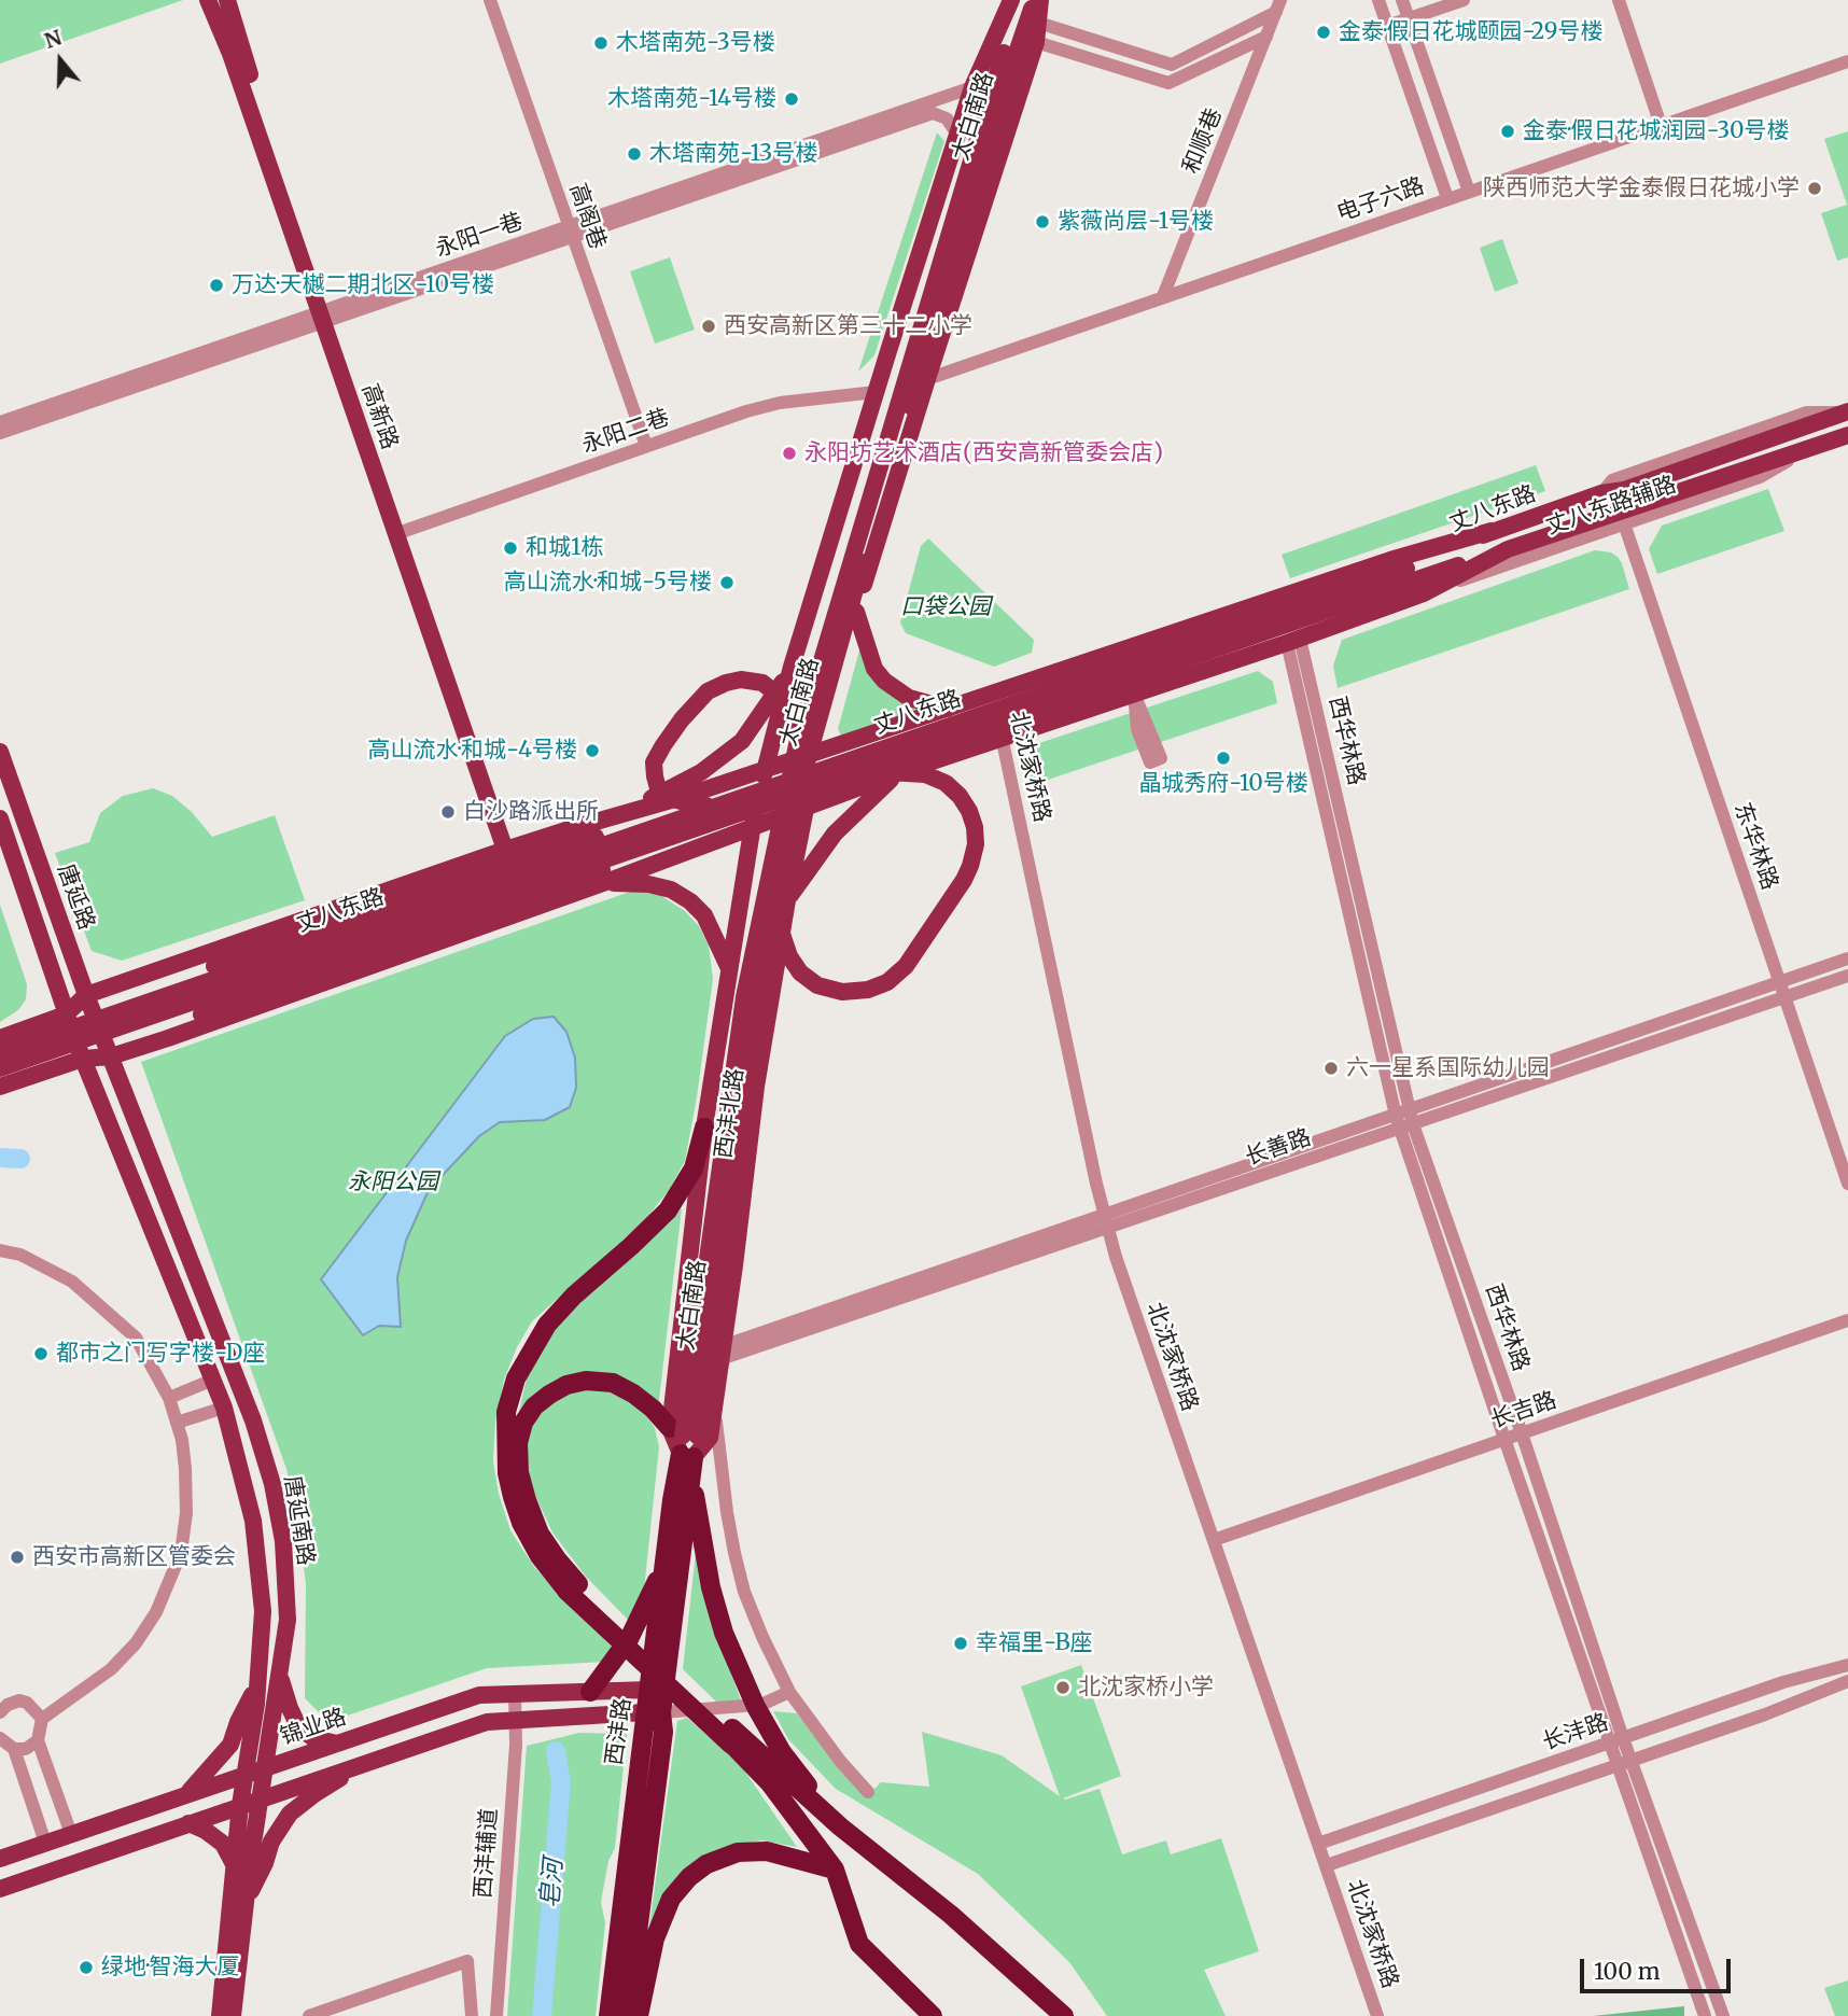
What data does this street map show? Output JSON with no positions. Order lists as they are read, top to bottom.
{
  "streets": {
    "highway": ["西沣路"],
    "main road": [
      "太白南路",
      "高新路",
      "丈八东路",
      "唐延路",
      "西沣北路",
      "唐延南路",
      "锦业路"
    ],
    "street": [
      "和顺巷",
      "电子六路",
      "高阁巷",
      "永阳一巷",
      "永阳二巷",
      "丈八东路辅路",
      "西华林路",
      "北沈家桥路",
      "东华林路",
      "长善路",
      "长吉路",
      "长沣路",
      "西沣辅道"
    ]
  },
  "crossings": [
    ["太白南路", "电子六路"],
    ["太白南路", "永阳一巷"],
    ["太白南路", "永阳二巷"],
    ["太白南路", "西沣北路"],
    ["太白南路", "西沣路"],
    ["和顺巷", "电子六路"],
    ["高阁巷", "永阳一巷"],
    ["高阁巷", "永阳二巷"],
    ["永阳一巷", "高新路"],
    ["高新路", "永阳二巷"],
    ["丈八东路辅路", "丈八东路"],
    ["丈八东路辅路", "东华林路"],
    ["丈八东路", "西华林路"],
    ["丈八东路", "北沈家桥路"],
    ["丈八东路", "东华林路"],
    ["丈八东路", "唐延路"],
    ["丈八东路", "西沣北路"],
    ["丈八东路", "唐延南路"],
    ["西华林路", "长善路"],
    ["西华林路", "长吉路"],
    ["西华林路", "长沣路"],
    ["北沈家桥路", "长善路"],
    ["北沈家桥路", "长吉路"],
    ["北沈家桥路", "长沣路"],
    ["东华林路", "长善路"],
    ["唐延路", "唐延南路"],
    ["西沣北路", "长善路"],
    ["西沣北路", "西沣路"],
    ["唐延南路", "锦业路"],
    ["锦业路", "西沣路"],
    ["锦业路", "西沣辅道"]
  ],
  "water": ["皂河"],
  "parks": ["口袋公园", "永阳公园"],
  "places": [
    "金泰·假日花城颐园-29号楼",
    "木塔南苑-3号楼",
    "木塔南苑-14号楼",
    "金泰·假日花城润园-30号楼",
    "木塔南苑-13号楼",
    "陕西师范大学金泰假日花城小学",
    "紫薇尚层-1号楼",
    "万达·天樾二期北区-10号楼",
    "西安高新区第三十二小学",
    "永阳坊艺术酒店(西安高新管委会店)",
    "和城1栋",
    "高山流水·和城-5号楼",
    "高山流水·和城-4号楼",
    "晶城秀府-10号楼",
    "白沙路派出所",
    "六一星系国际幼儿园",
    "都市之门写字楼-D座",
    "西安市高新区管委会",
    "幸福里-B座",
    "北沈家桥小学",
    "绿地·智海大厦"
  ],
  "scale_bar": "100 m",
  "north": "top"
}
